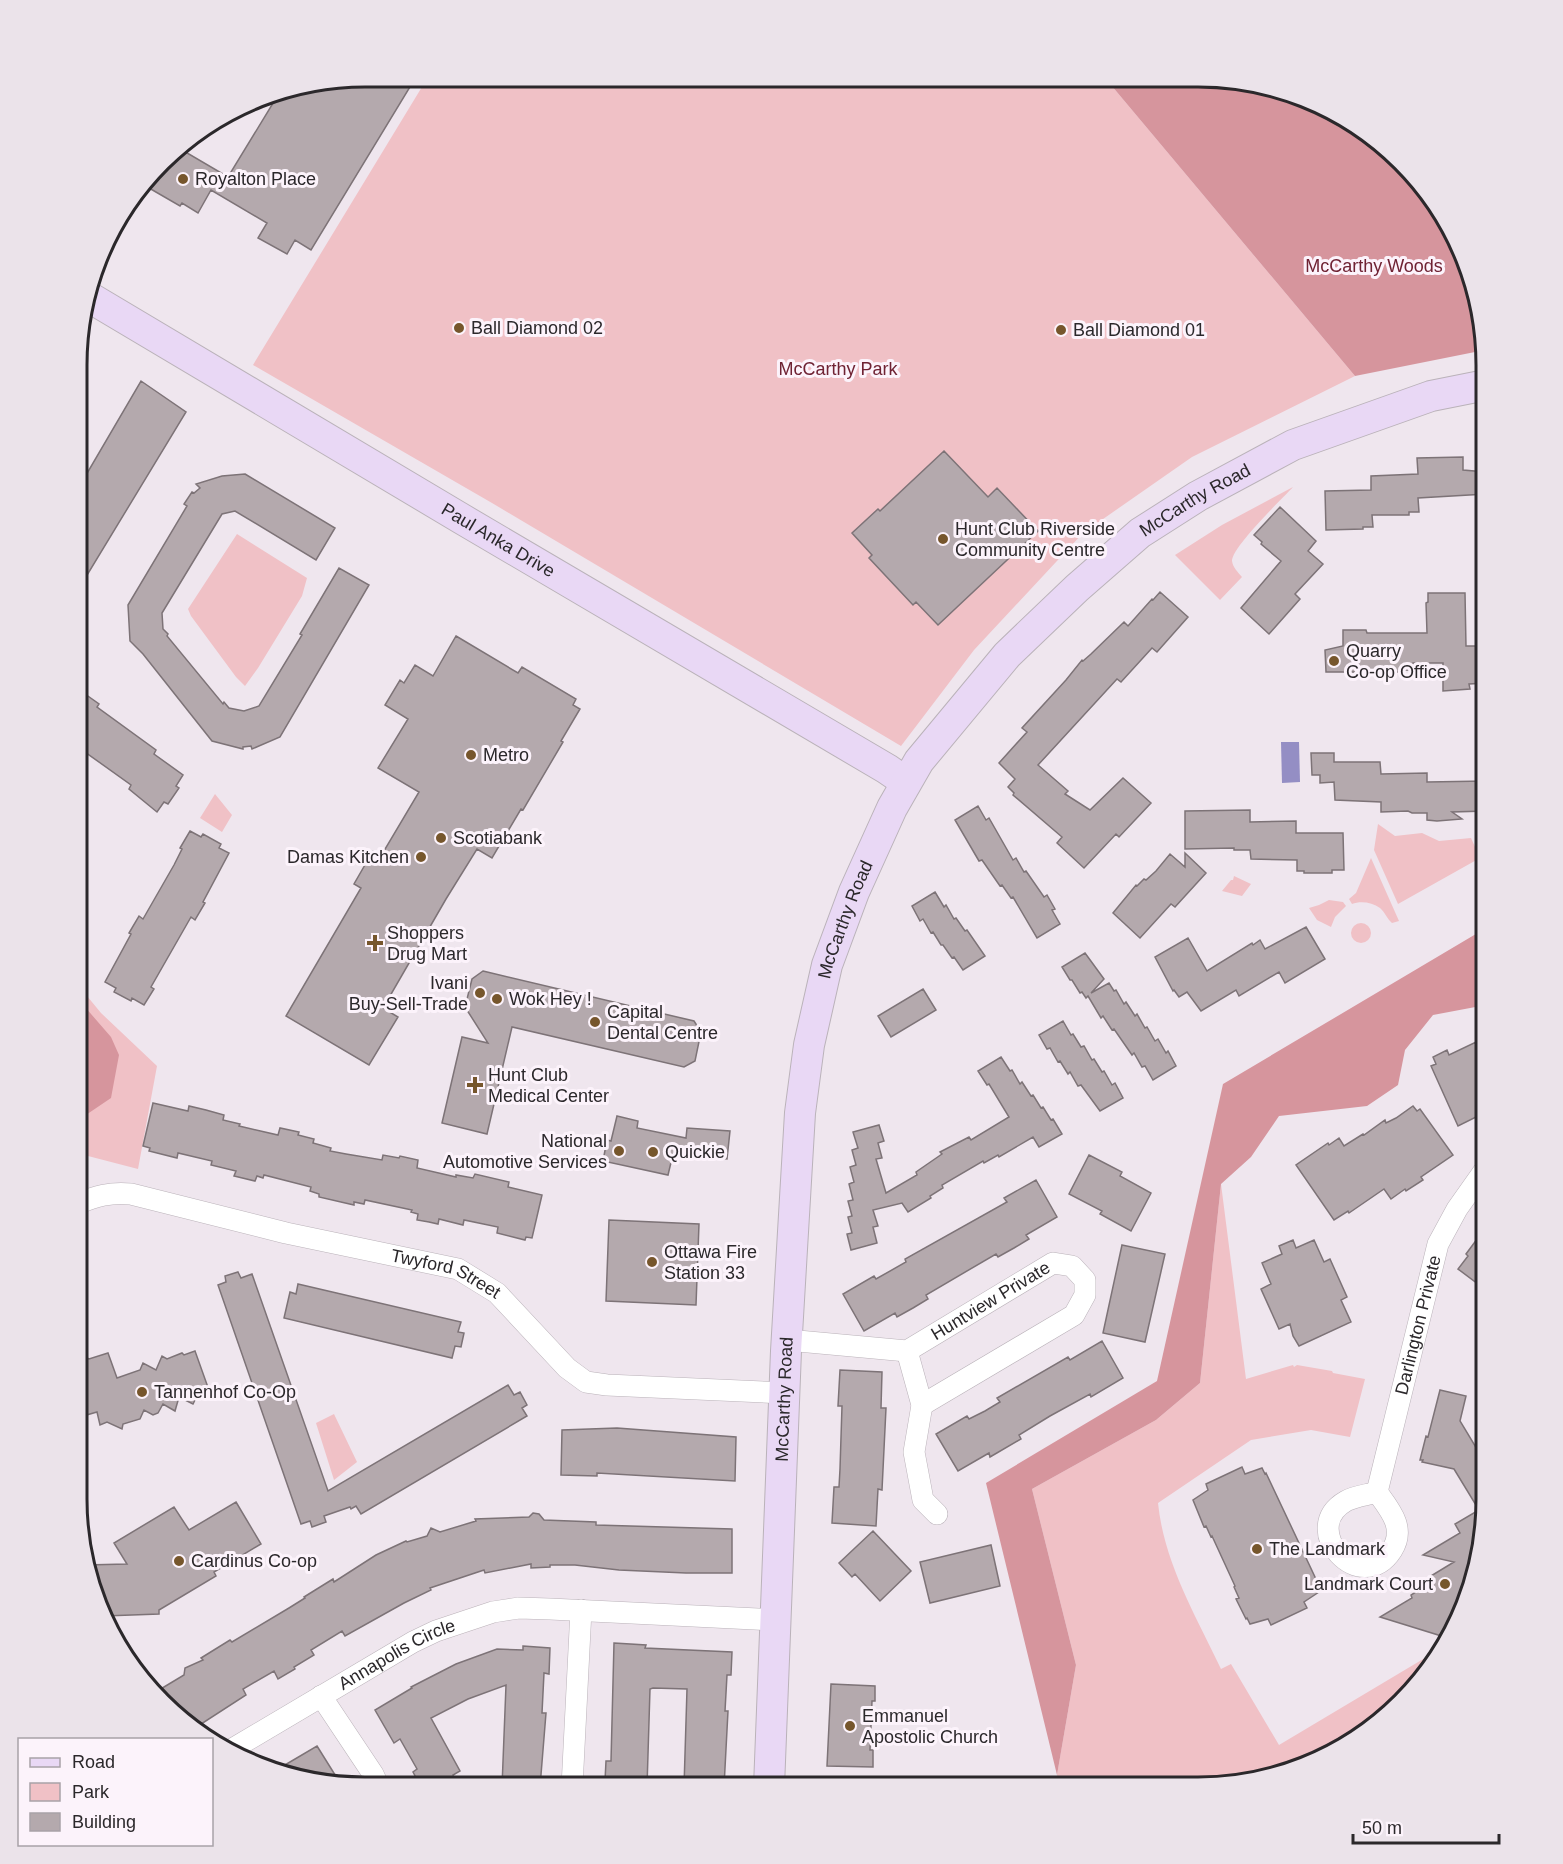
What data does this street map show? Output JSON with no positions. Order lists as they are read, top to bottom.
{
  "streets": {
    "street": [
      "McCarthy Road",
      "Paul Anka Drive",
      "Twyford Street",
      "Huntview Private",
      "Darlington Private",
      "Annapolis Circle"
    ]
  },
  "crossings": [
    ["McCarthy Road", "Paul Anka Drive"],
    ["McCarthy Road", "Twyford Street"],
    ["McCarthy Road", "Annapolis Circle"]
  ],
  "parks": ["McCarthy Woods", "McCarthy Park"],
  "places": {
    "other": [
      "Royalton Place",
      "Ball Diamond 02",
      "Ball Diamond 01",
      "Hunt Club Riverside Community Centre",
      "Quarry Co-op Office",
      "Metro",
      "Scotiabank",
      "Damas Kitchen",
      "Ivani Buy-Sell-Trade",
      "Wok Hey !",
      "Capital Dental Centre",
      "National Automotive Services",
      "Quickie",
      "Ottawa Fire Station 33",
      "Tannenhof Co-Op",
      "The Landmark",
      "Cardinus Co-op",
      "Landmark Court",
      "Emmanuel Apostolic Church"
    ],
    "health": ["Shoppers Drug Mart", "Hunt Club Medical Center"]
  },
  "legend": ["Road", "Park", "Building"],
  "scale_bar": "50 m"
}
